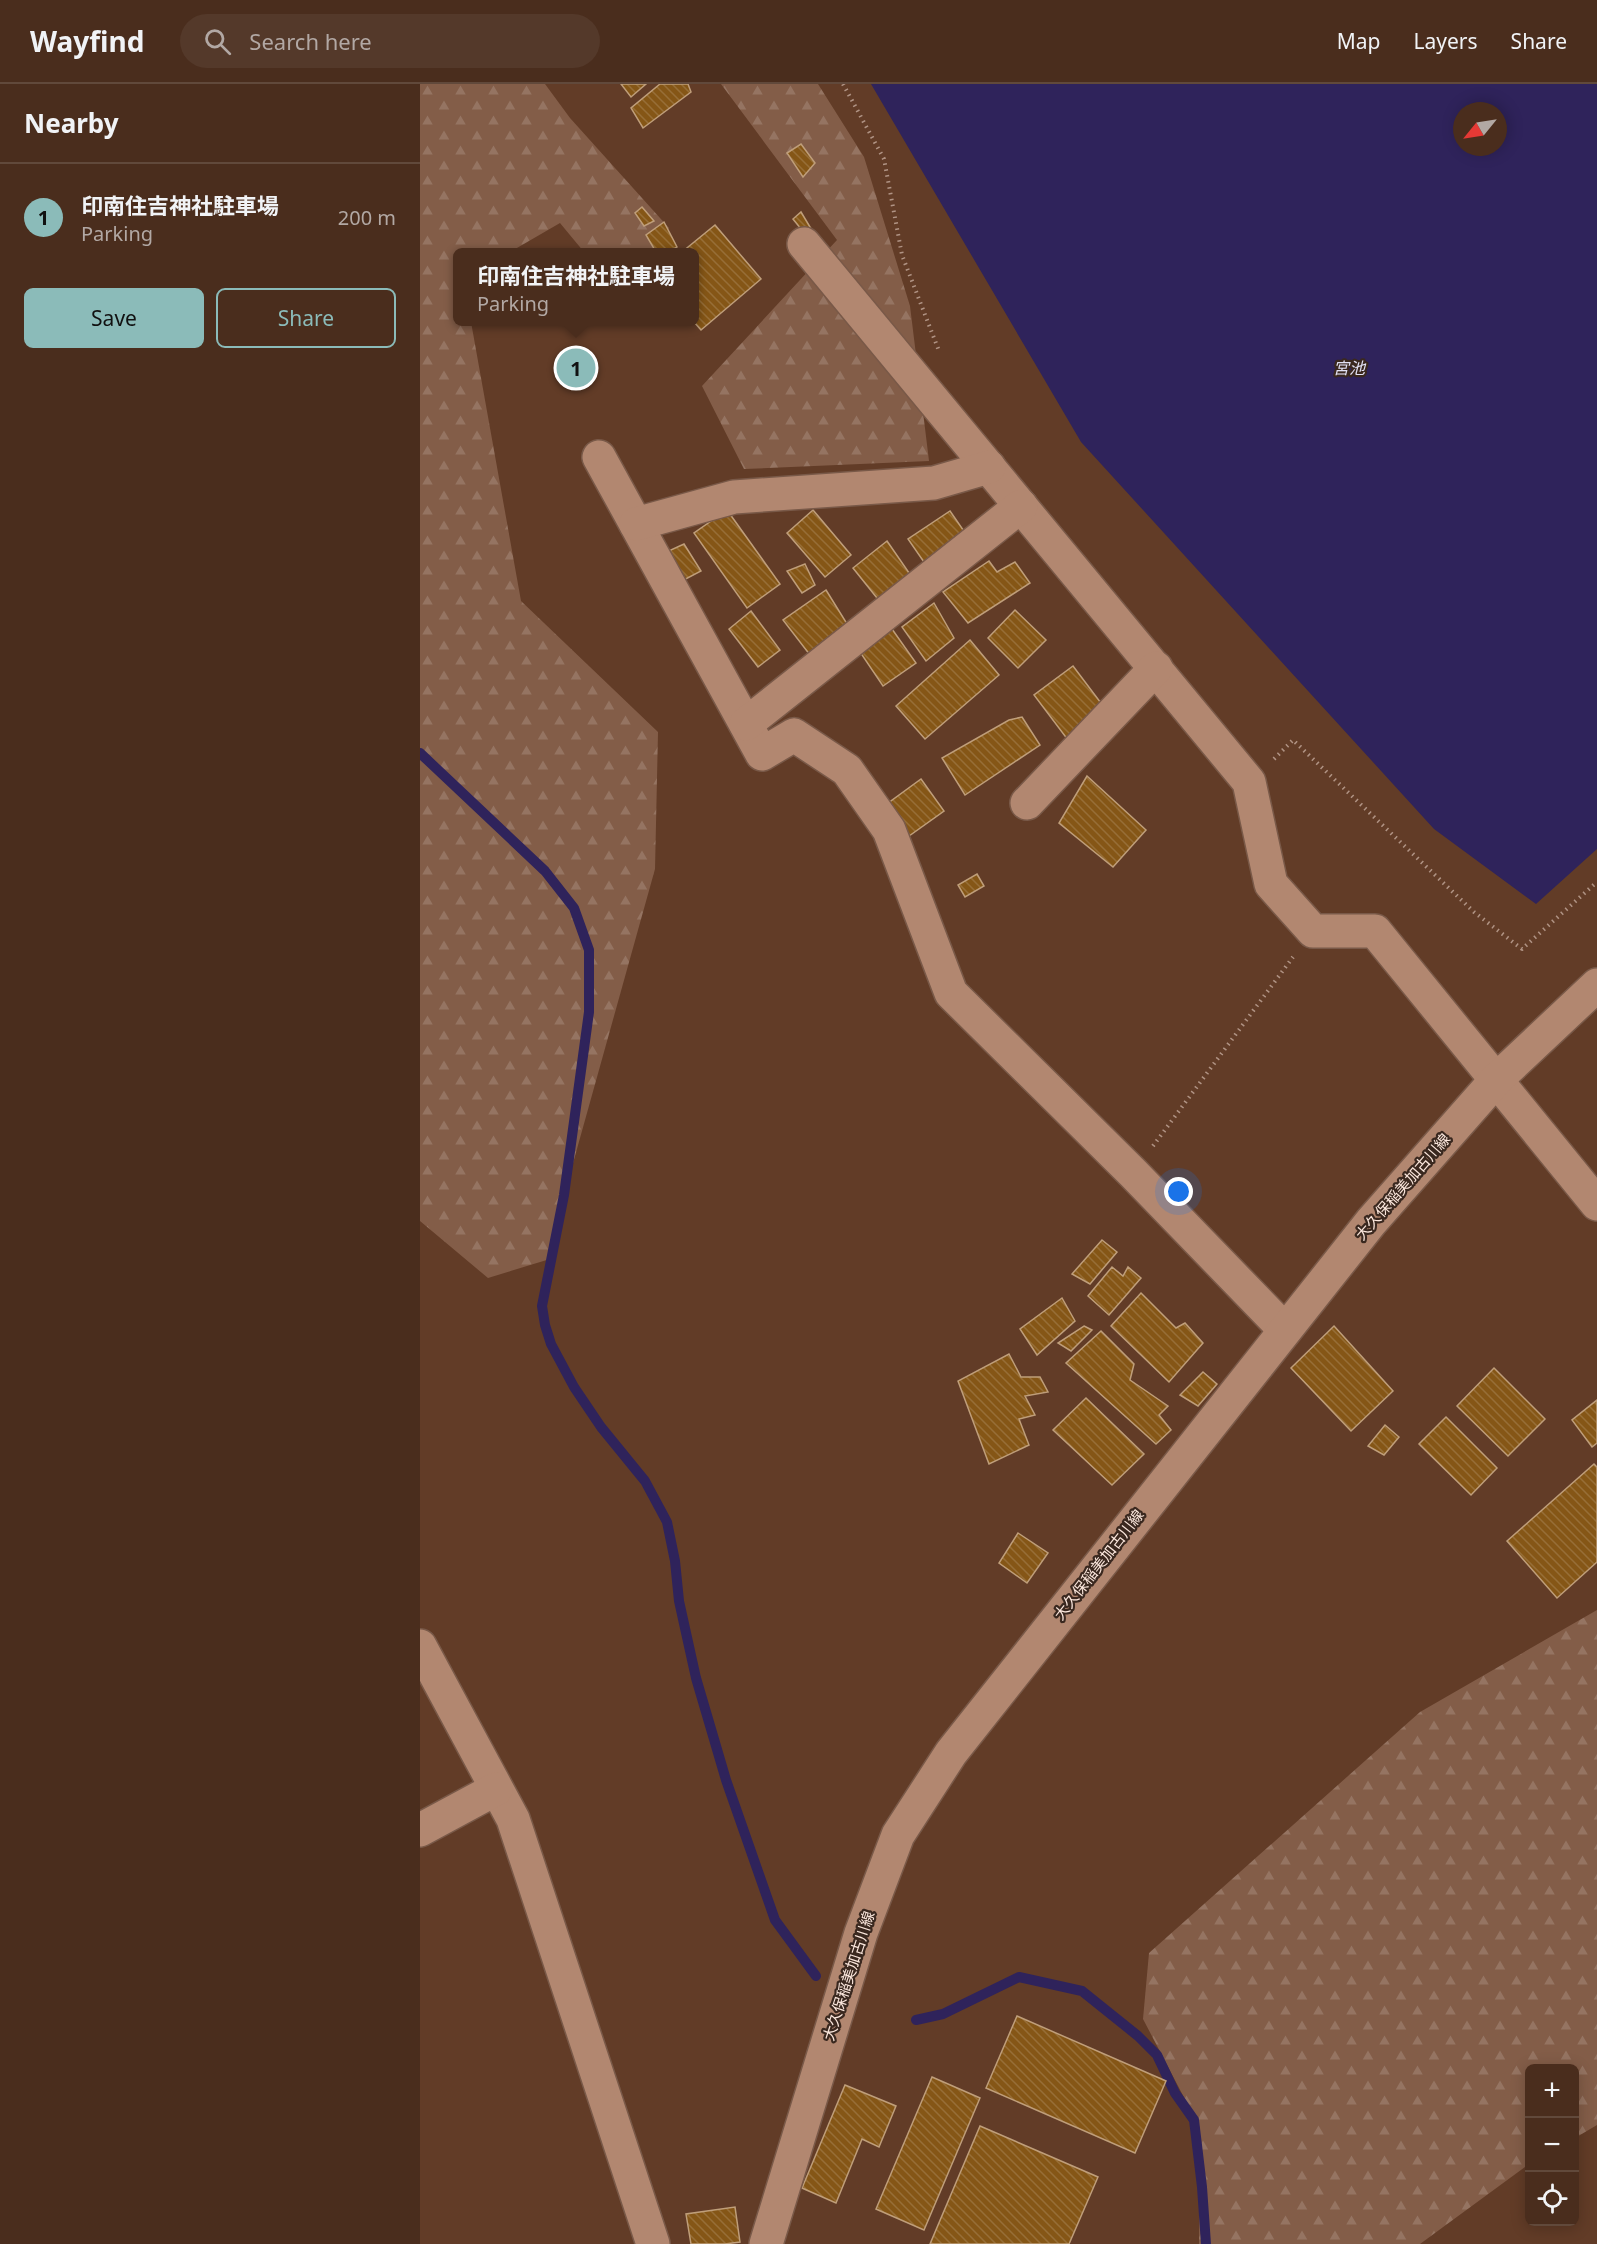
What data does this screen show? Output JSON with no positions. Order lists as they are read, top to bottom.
{
  "streets": {
    "street": ["大久保稲美加古川線"]
  },
  "water": ["宮池"],
  "north": "bottom left",
  "page": {
    "header": "Wayfind",
    "search": "Search here",
    "nav": ["Map", "Layers", "Share"],
    "heading": "Nearby",
    "list": [
      {
        "mark": "1",
        "name": "印南住吉神社駐車場",
        "note": "Parking",
        "value": "200 m"
      }
    ],
    "popup": ["印南住吉神社駐車場", "Parking"],
    "buttons": ["Save", "Share"],
    "pins": "1",
    "map_buttons": ["+", "−"]
  }
}
